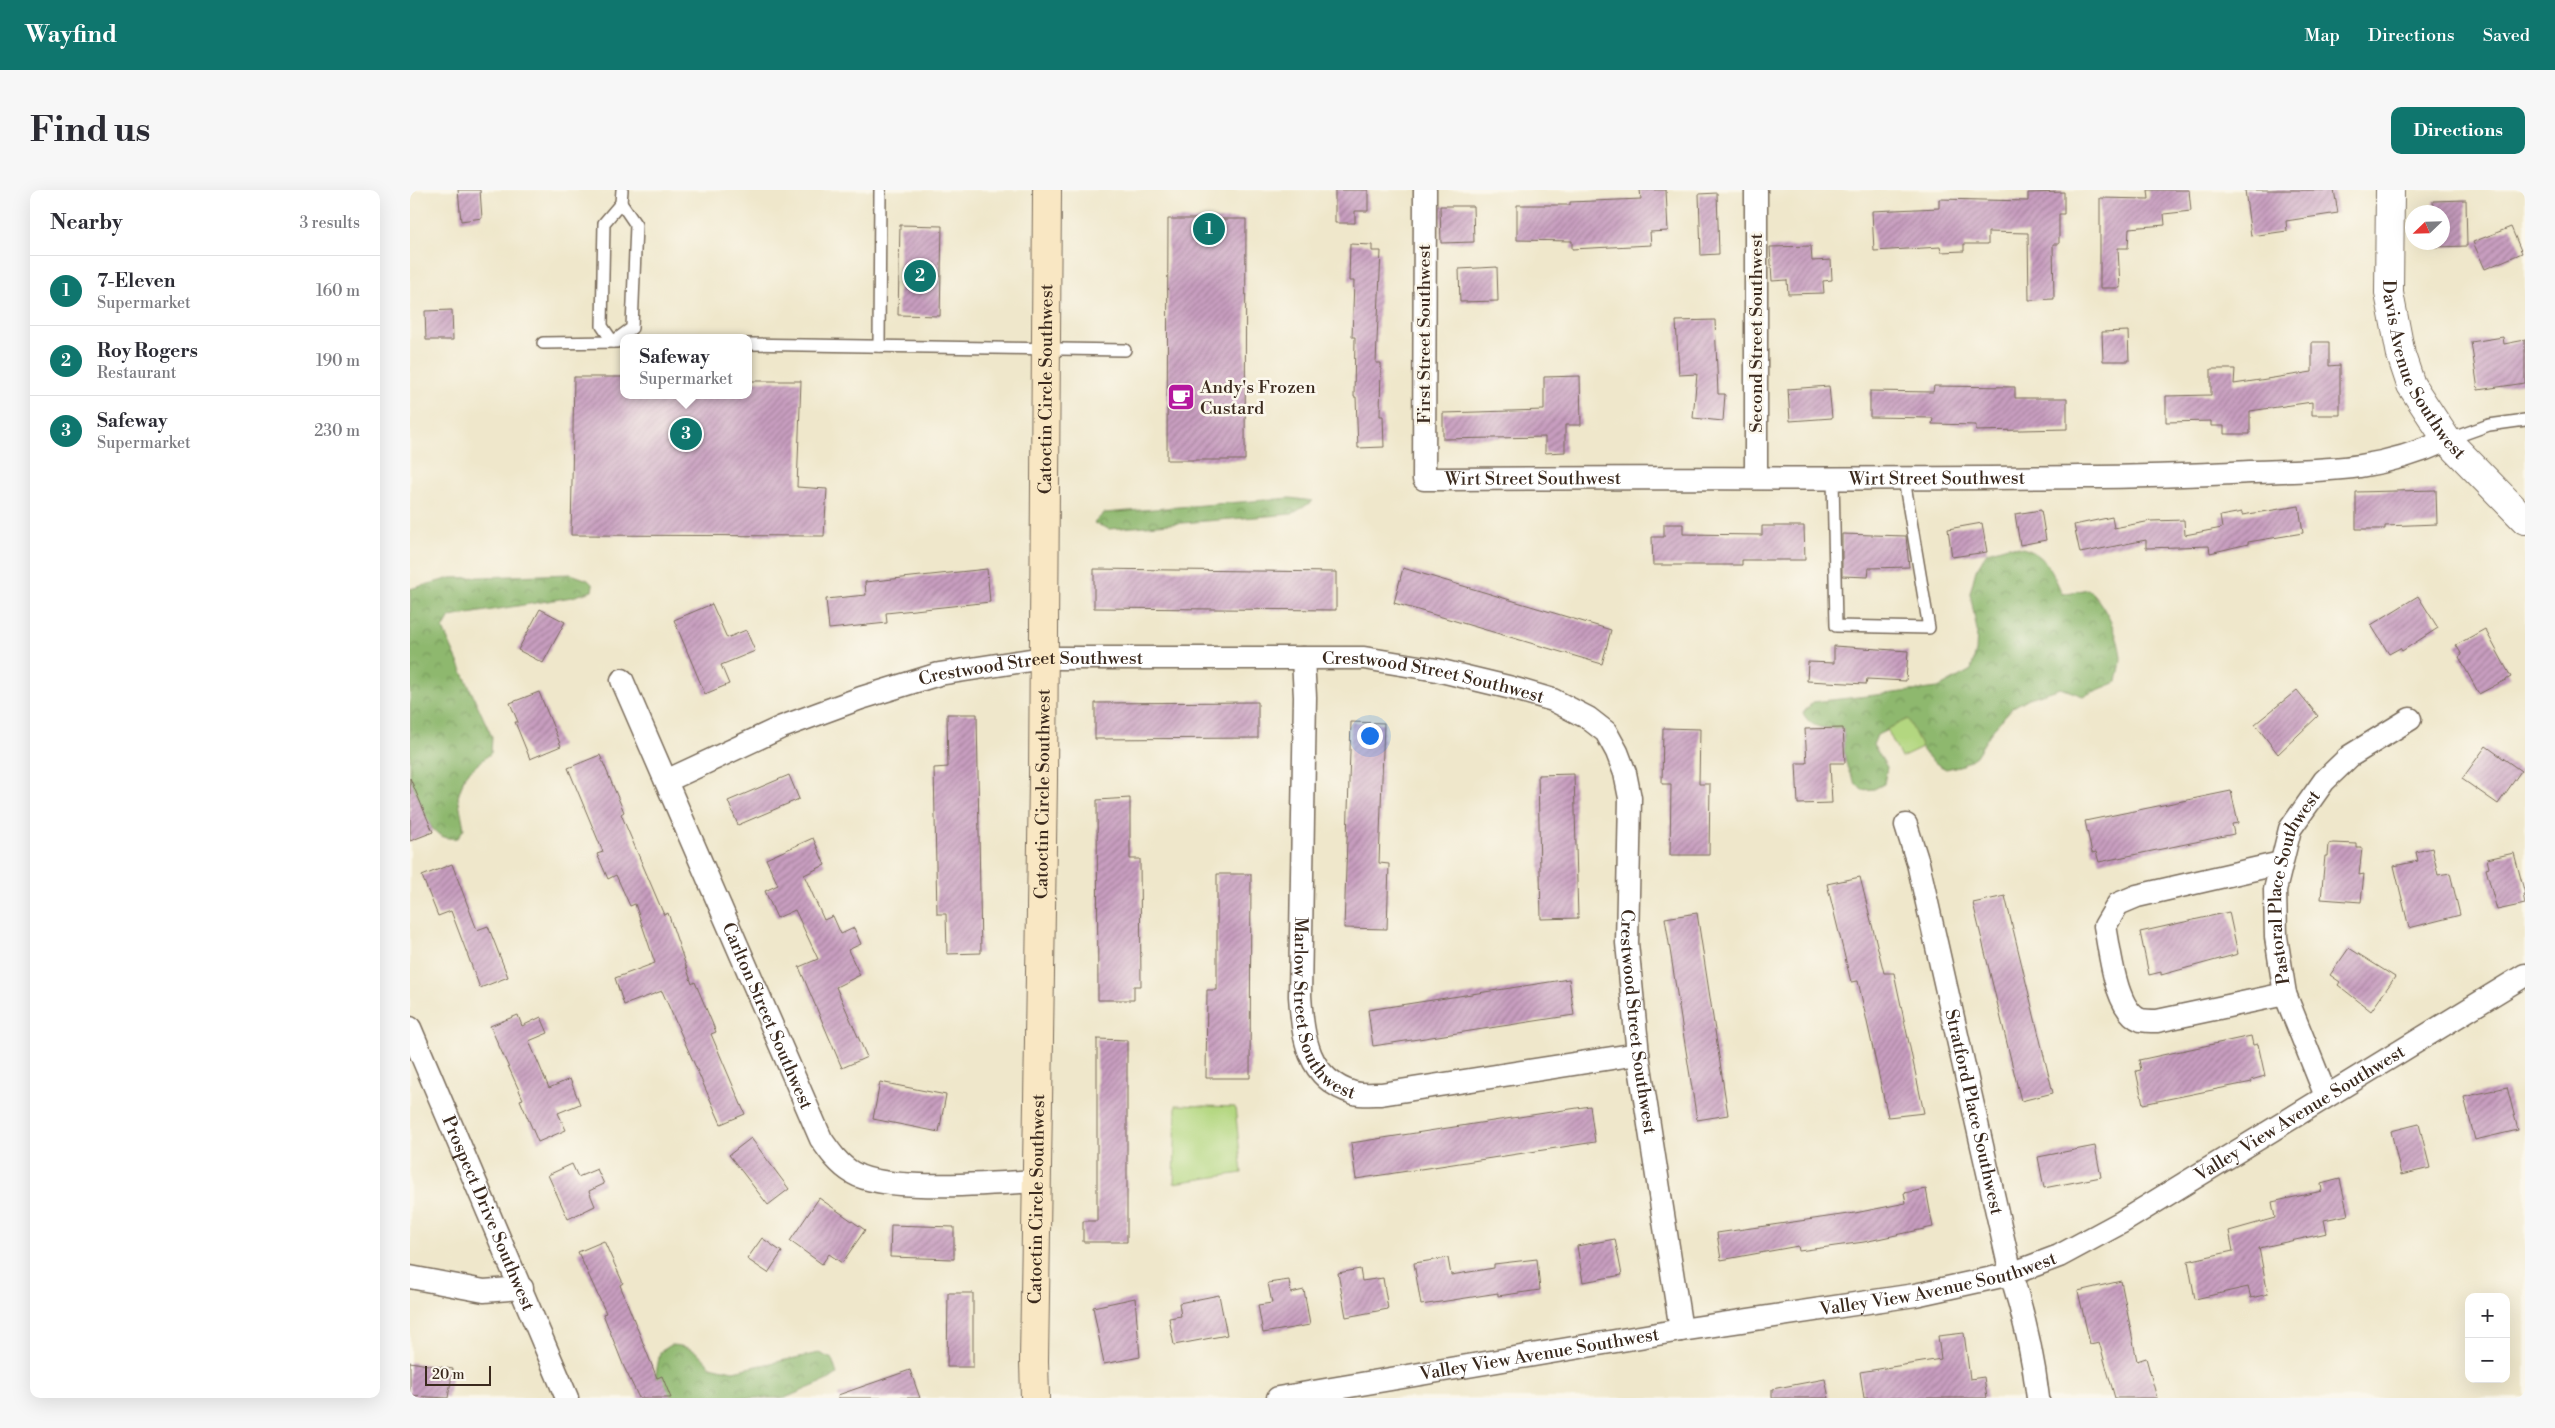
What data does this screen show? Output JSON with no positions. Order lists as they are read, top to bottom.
{
  "streets": {
    "main road": ["Catoctin Circle Southwest"],
    "street": [
      "Second Street Southwest",
      "First Street Southwest",
      "Davis Avenue Southwest",
      "Wirt Street Southwest",
      "Crestwood Street Southwest",
      "Pastoral Place Southwest",
      "Marlow Street Southwest",
      "Carlton Street Southwest",
      "Stratford Place Southwest",
      "Valley View Avenue Southwest",
      "Prospect Drive Southwest"
    ]
  },
  "crossings": [
    ["Second Street Southwest", "Wirt Street Southwest"],
    ["First Street Southwest", "Wirt Street Southwest"],
    ["Davis Avenue Southwest", "Wirt Street Southwest"],
    ["Catoctin Circle Southwest", "Crestwood Street Southwest"],
    ["Catoctin Circle Southwest", "Carlton Street Southwest"],
    ["Crestwood Street Southwest", "Marlow Street Southwest"],
    ["Crestwood Street Southwest", "Carlton Street Southwest"],
    ["Crestwood Street Southwest", "Valley View Avenue Southwest"],
    ["Pastoral Place Southwest", "Valley View Avenue Southwest"],
    ["Stratford Place Southwest", "Valley View Avenue Southwest"]
  ],
  "places": {
    "cafe": ["Andy's Frozen Custard"]
  },
  "scale_bar": "20 m",
  "north": "bottom left",
  "page": {
    "header": "Wayfind",
    "nav": ["Map", "Directions", "Saved"],
    "buttons": "Directions",
    "title": "Find us",
    "heading": ["Nearby", "3 results"],
    "pins": ["1", "2", "3"],
    "list": [
      {
        "mark": "1",
        "name": "7-Eleven",
        "note": "Supermarket",
        "value": "160 m"
      },
      {
        "mark": "2",
        "name": "Roy Rogers",
        "note": "Restaurant",
        "value": "190 m"
      },
      {
        "mark": "3",
        "name": "Safeway",
        "note": "Supermarket",
        "value": "230 m"
      }
    ],
    "popup": ["Safeway", "Supermarket"],
    "map_buttons": ["+", "−"],
    "scale": "20 m"
  }
}
